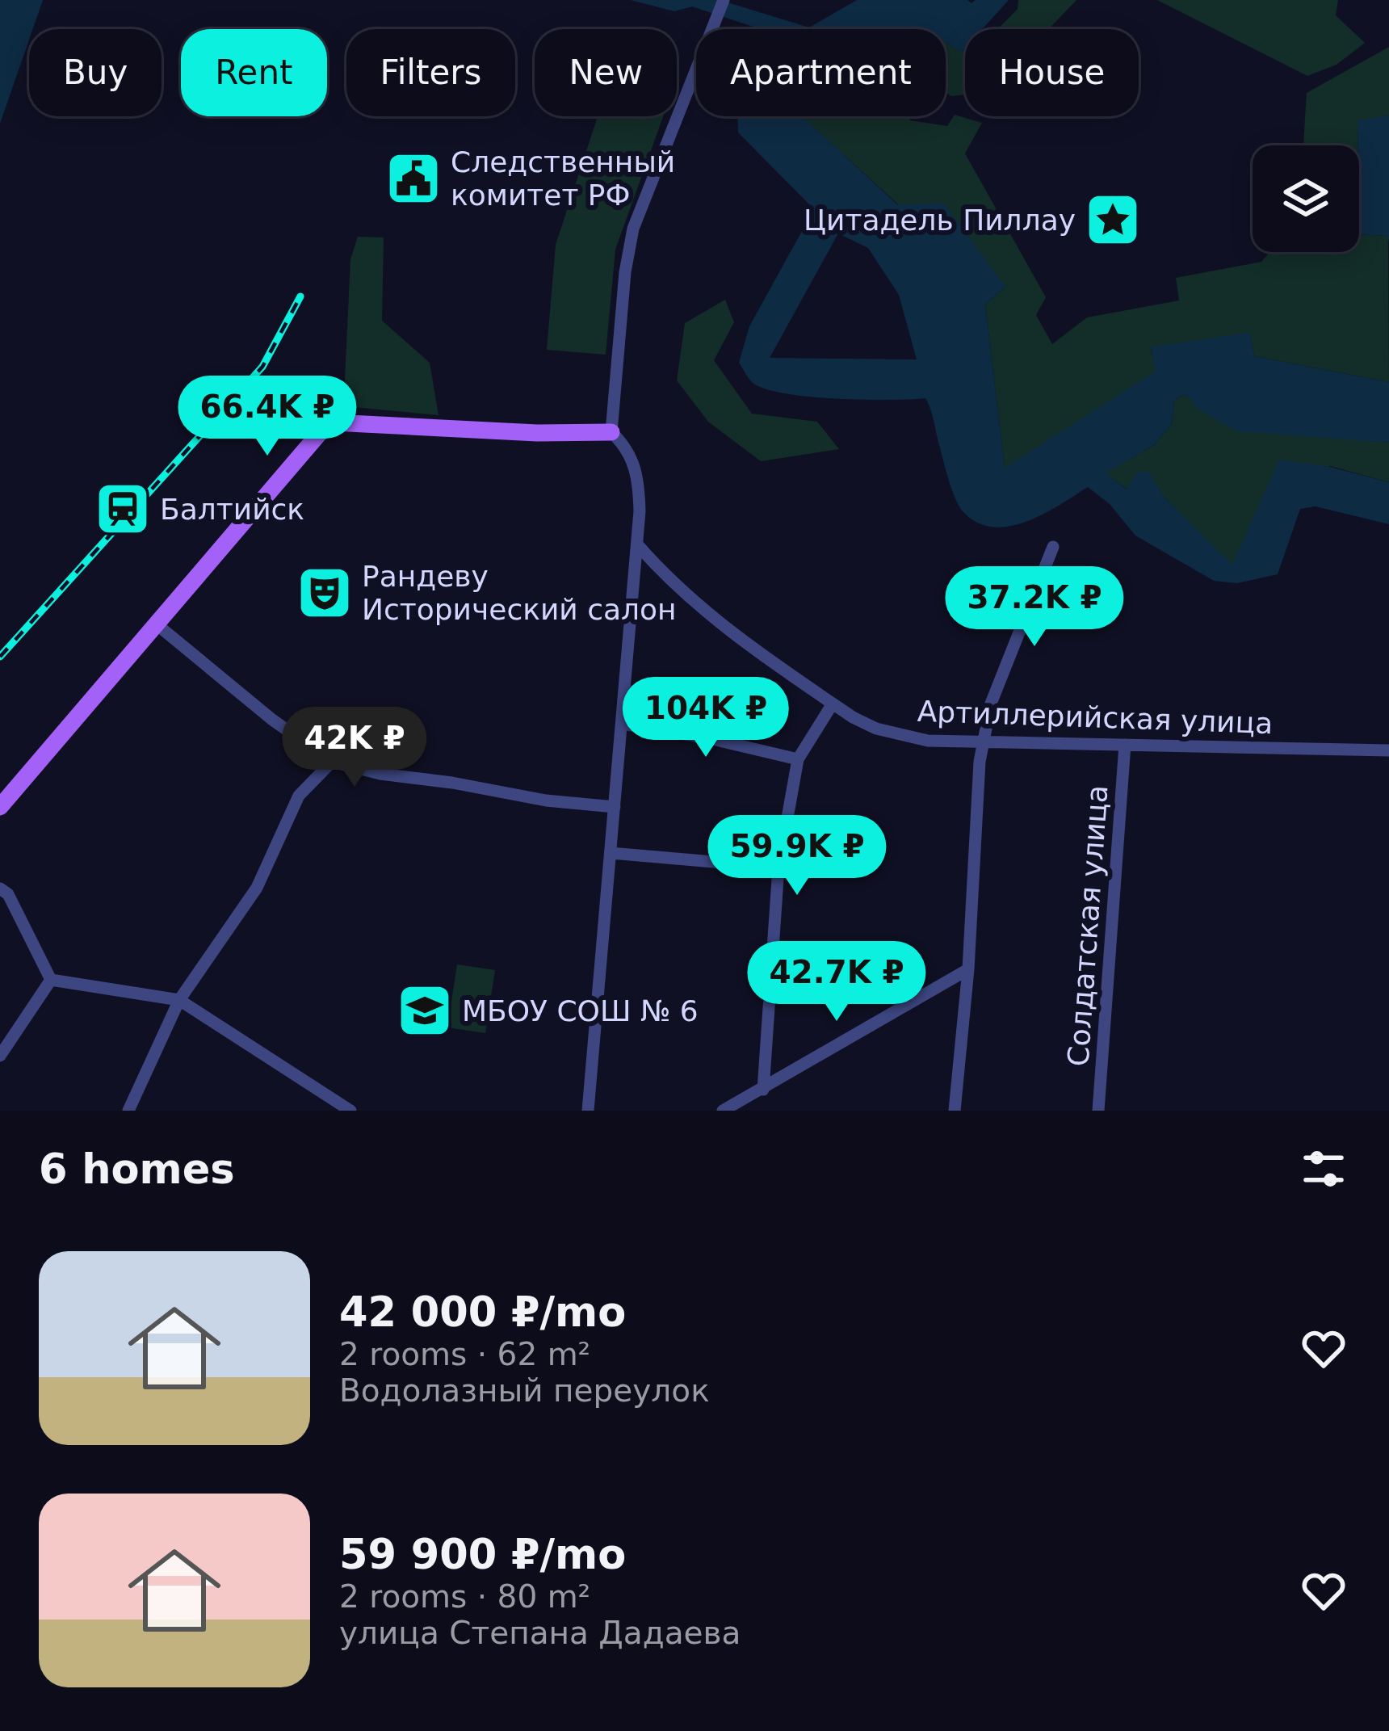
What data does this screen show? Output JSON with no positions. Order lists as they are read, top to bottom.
{
  "streets": {
    "street": ["Артиллерийская улица", "Солдатская улица"]
  },
  "crossings": [
    ["Артиллерийская улица", "Солдатская улица"]
  ],
  "places": {
    "public building": ["Следственный комитет РФ"],
    "place": ["Цитадель Пиллау"],
    "station": ["Балтийск"],
    "theatre": ["Рандеву Исторический салон"],
    "school or university": ["МБОУ СОШ № 6"]
  },
  "page": {
    "chip": [
      "Buy",
      "Rent",
      "Filters",
      "New",
      "Apartment",
      "House"
    ],
    "price": [
      "66.4K ₽",
      "37.2K ₽",
      "104K ₽",
      "42K ₽",
      "59.9K ₽",
      "42.7K ₽"
    ],
    "heading": "6 homes",
    "list": [
      {
        "name": "42 000 ₽/mo",
        "note": "2 rooms · 62 m² · Водолазный переулок"
      },
      {
        "name": "59 900 ₽/mo",
        "note": "2 rooms · 80 m² · улица Степана Дадаева"
      }
    ]
  }
}
